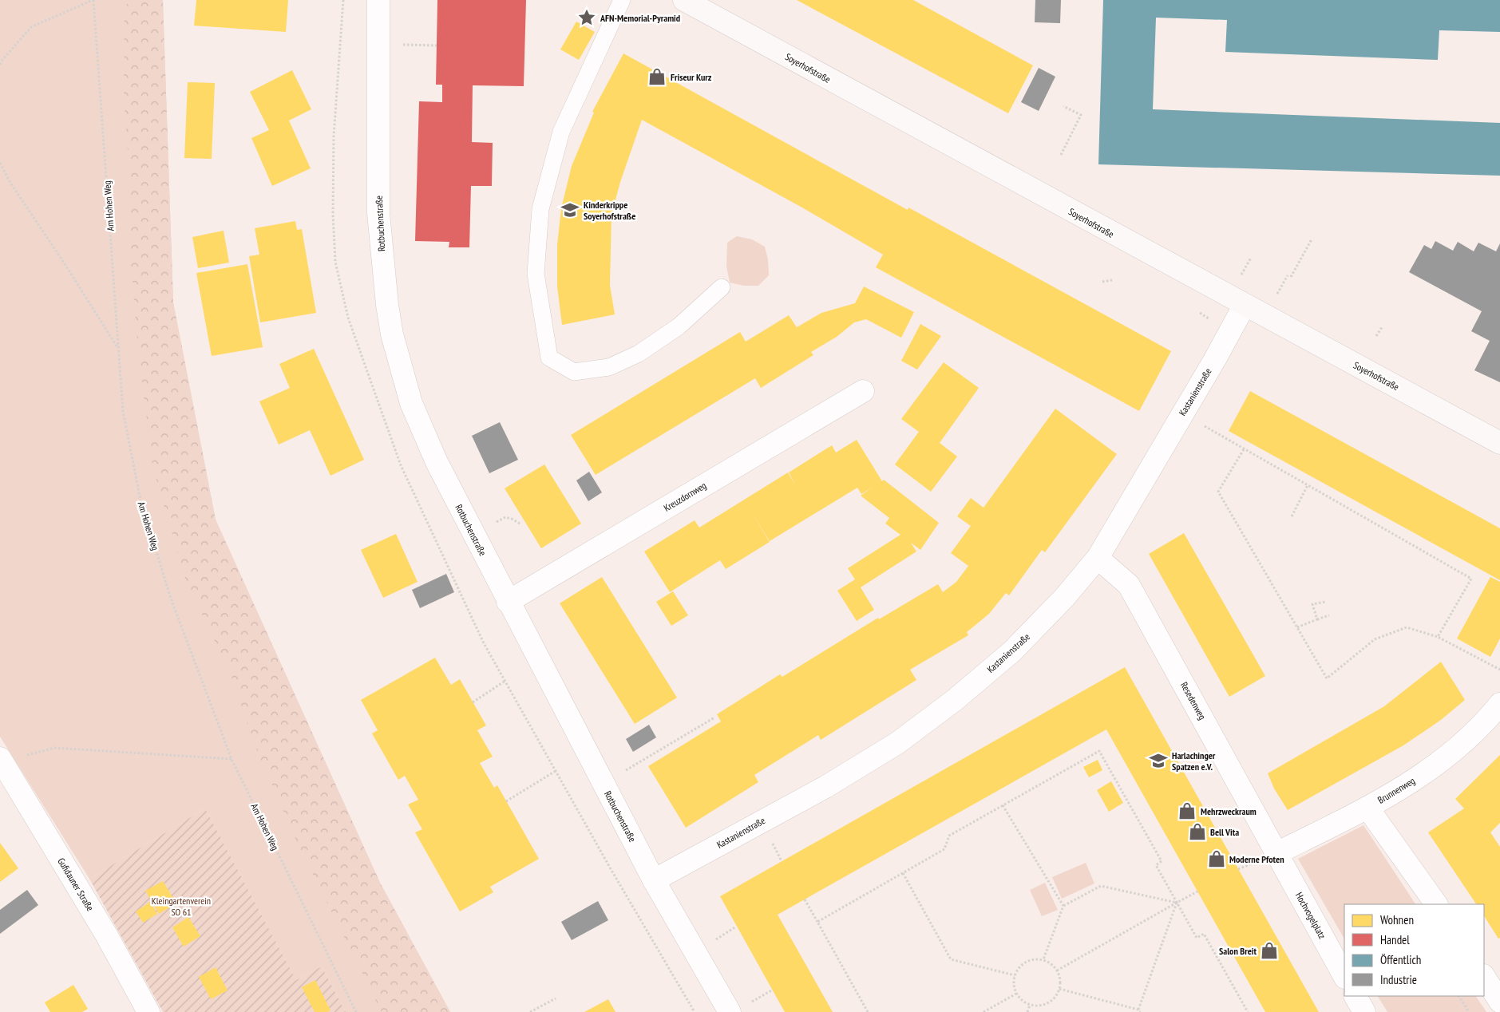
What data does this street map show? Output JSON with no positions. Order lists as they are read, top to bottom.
{
  "streets": {
    "main road": ["Soyerhofstraße"],
    "street": [
      "Rotbuchenstraße",
      "Kastanienstraße",
      "Kreuzdornweg",
      "Resedenweg",
      "Brunnenweg",
      "Gufidauner Straße",
      "Hochvogelplatz"
    ],
    "path": ["Am Hohen Weg"]
  },
  "crossings": [
    ["Soyerhofstraße", "Kastanienstraße"],
    ["Rotbuchenstraße", "Kastanienstraße"],
    ["Rotbuchenstraße", "Kreuzdornweg"],
    ["Kastanienstraße", "Resedenweg"],
    ["Resedenweg", "Brunnenweg"],
    ["Resedenweg", "Hochvogelplatz"],
    ["Brunnenweg", "Hochvogelplatz"]
  ],
  "parks": ["Kleingartenverein SO 61"],
  "places": {
    "place": ["AFN-Memorial-Pyramid"],
    "shop": [
      "Friseur Kurz",
      "Mehrzweckraum",
      "Bell Vita",
      "Moderne Pfoten",
      "Salon Breit"
    ],
    "school or university": ["Kinderkrippe Soyerhofstraße", "Harlachinger Spatzen e.V."]
  },
  "legend": [
    "Wohnen",
    "Handel",
    "Öffentlich",
    "Industrie"
  ]
}
